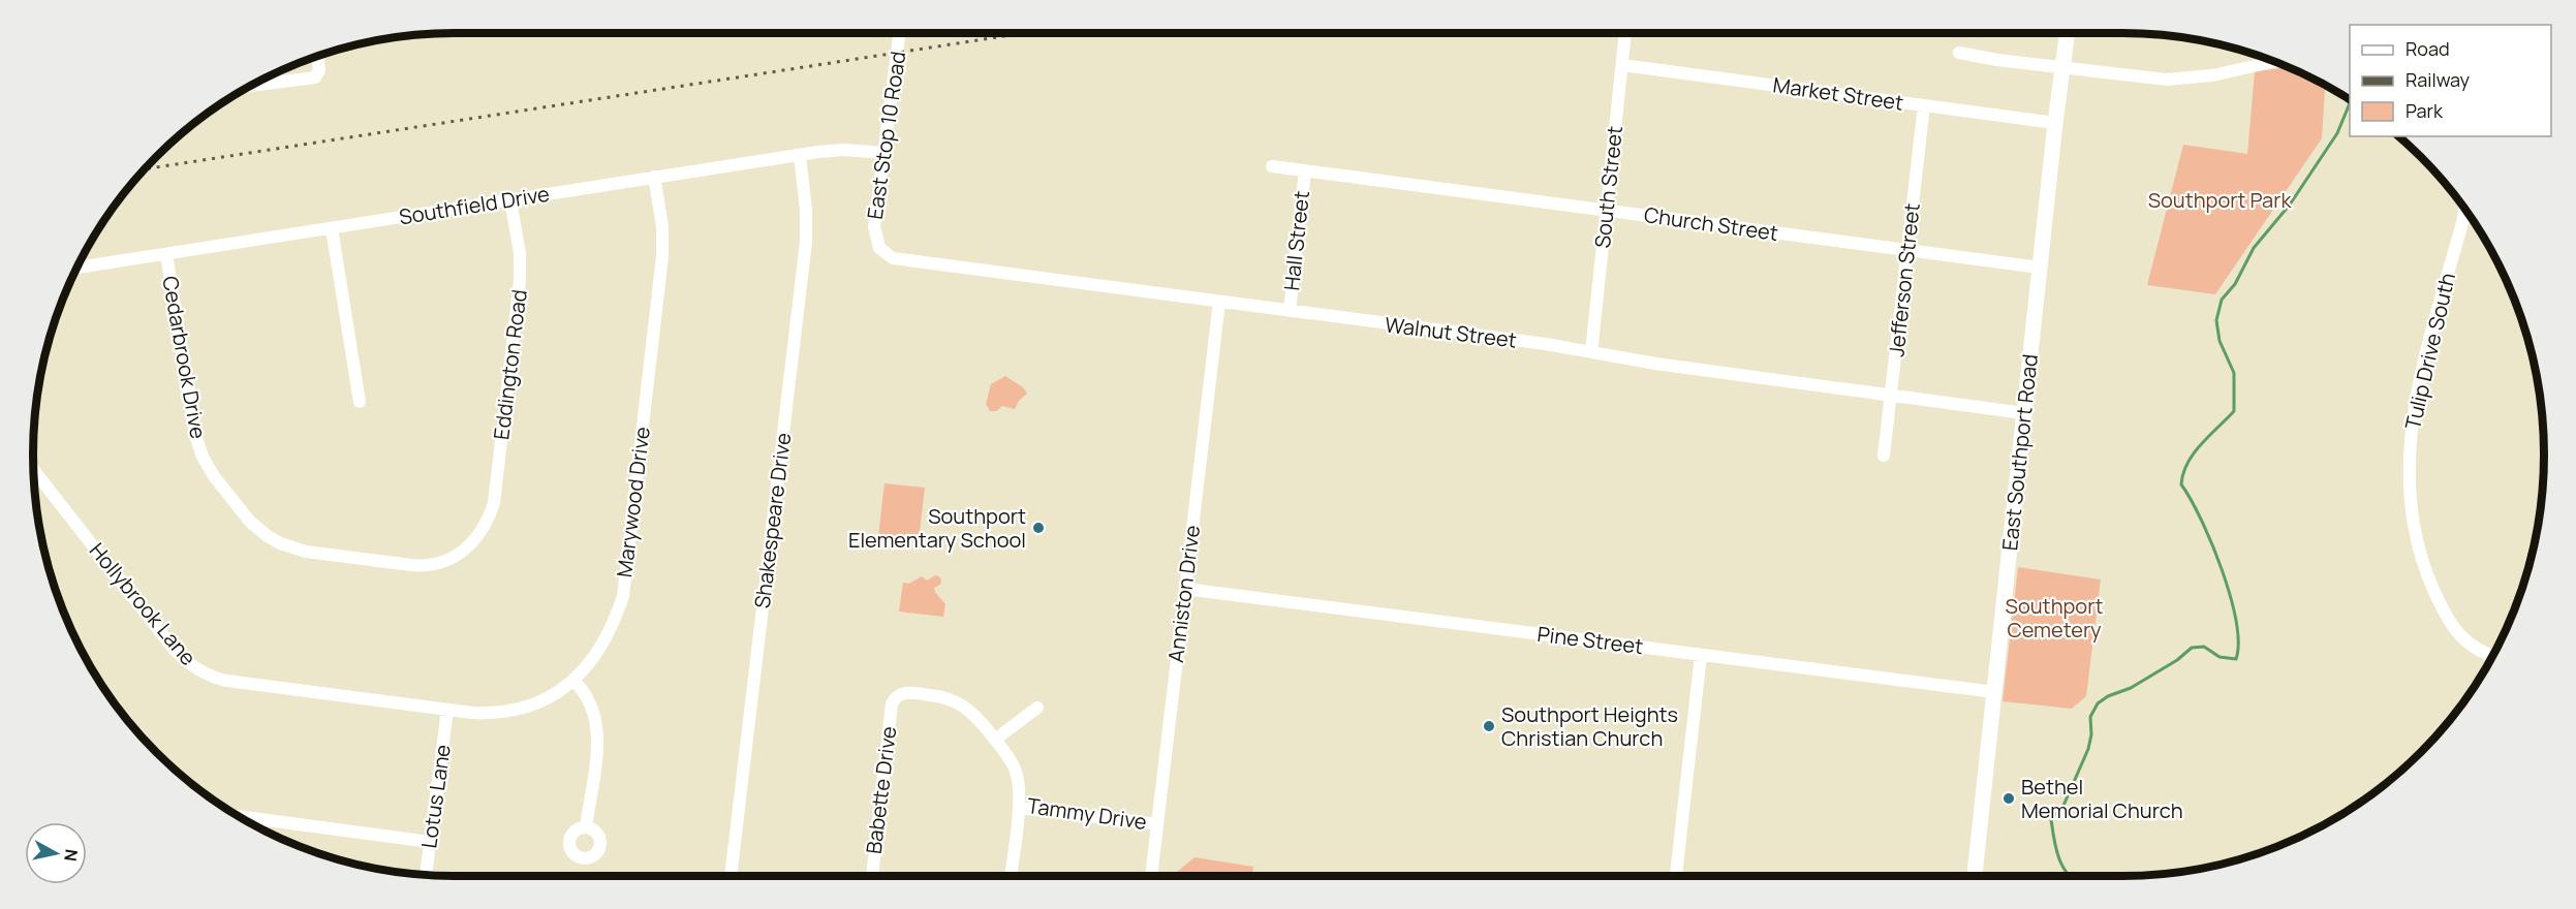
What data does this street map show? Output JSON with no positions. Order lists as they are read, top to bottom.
{
  "streets": {
    "main road": ["East Southport Road"],
    "street": [
      "Market Street",
      "East Stop 10 Road",
      "South Street",
      "Southfield Drive",
      "Church Street",
      "Hall Street",
      "Jefferson Street",
      "Walnut Street",
      "Tulip Drive South",
      "Cedarbrook Drive",
      "Eddington Road",
      "Marywood Drive",
      "Shakespeare Drive",
      "Anniston Drive",
      "Hollybrook Lane",
      "Pine Street",
      "Babette Drive",
      "Lotus Lane",
      "Tammy Drive"
    ]
  },
  "crossings": [
    ["Market Street", "South Street"],
    ["Market Street", "Jefferson Street"],
    ["Market Street", "East Southport Road"],
    ["East Stop 10 Road", "Southfield Drive"],
    ["East Stop 10 Road", "Walnut Street"],
    ["South Street", "Church Street"],
    ["South Street", "Walnut Street"],
    ["Southfield Drive", "Cedarbrook Drive"],
    ["Southfield Drive", "Eddington Road"],
    ["Southfield Drive", "Marywood Drive"],
    ["Southfield Drive", "Shakespeare Drive"],
    ["Church Street", "Hall Street"],
    ["Church Street", "Jefferson Street"],
    ["Church Street", "East Southport Road"],
    ["Hall Street", "Walnut Street"],
    ["Jefferson Street", "Walnut Street"],
    ["Walnut Street", "East Southport Road"],
    ["Walnut Street", "Anniston Drive"],
    ["Cedarbrook Drive", "Eddington Road"],
    ["East Southport Road", "Pine Street"],
    ["Marywood Drive", "Hollybrook Lane"],
    ["Marywood Drive", "Lotus Lane"],
    ["Anniston Drive", "Pine Street"],
    ["Anniston Drive", "Tammy Drive"],
    ["Hollybrook Lane", "Lotus Lane"],
    ["Babette Drive", "Tammy Drive"]
  ],
  "parks": ["Southport Park", "Southport Cemetery"],
  "places": ["Southport Elementary School", "Southport Heights Christian Church", "Bethel Memorial Church"],
  "legend": ["Road", "Railway", "Park"],
  "north": "right"
}
